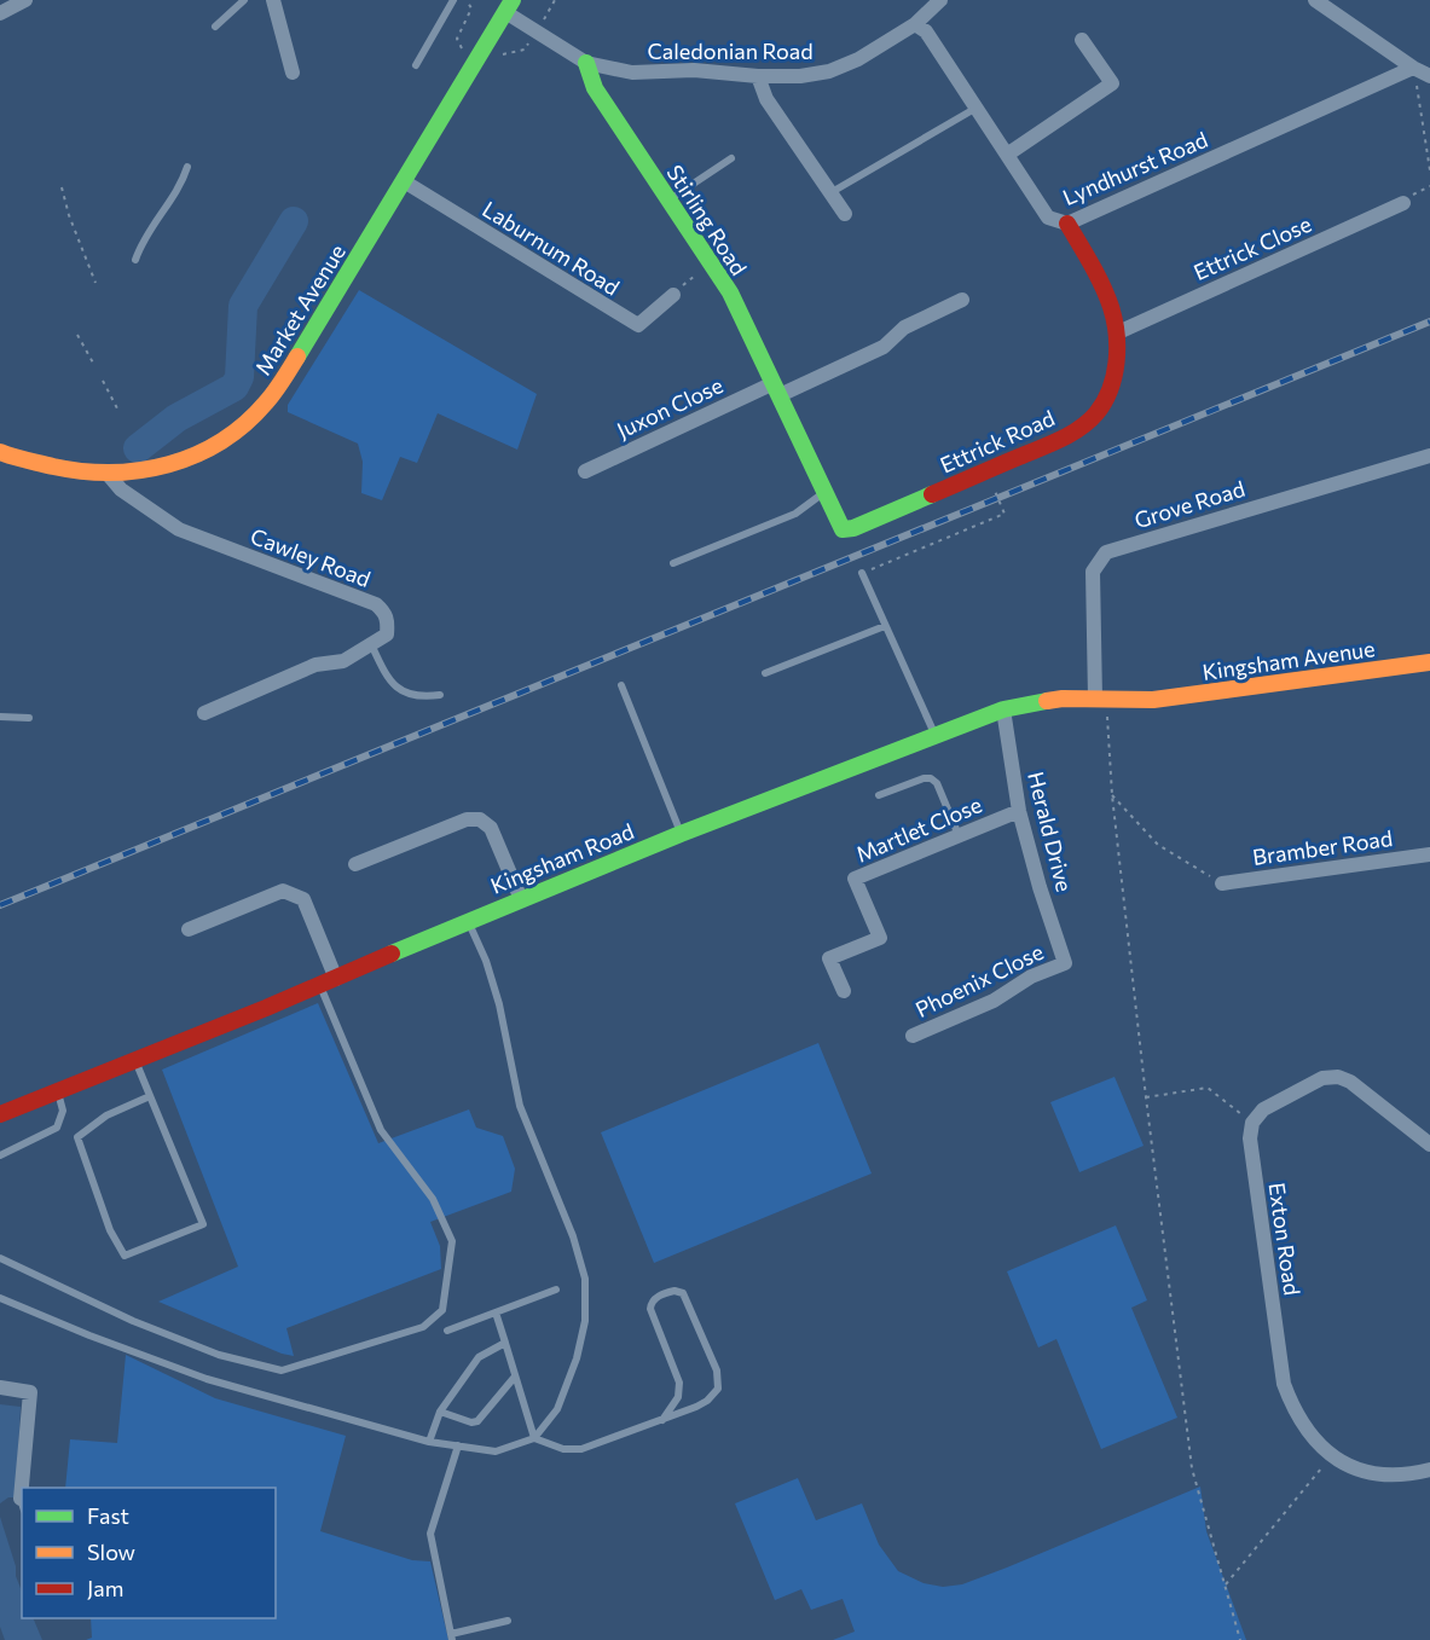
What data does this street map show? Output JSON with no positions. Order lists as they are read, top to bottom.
{
  "streets": {
    "street": [
      "Caledonian Road",
      "Lyndhurst Road",
      "Stirling Road",
      "Laburnum Road",
      "Ettrick Close",
      "Market Avenue",
      "Juxon Close",
      "Ettrick Road",
      "Grove Road",
      "Cawley Road",
      "Kingsham Avenue",
      "Martlet Close",
      "Herald Drive",
      "Bramber Road",
      "Kingsham Road",
      "Phoenix Close",
      "Exton Road"
    ]
  },
  "crossings": [
    ["Caledonian Road", "Lyndhurst Road"],
    ["Caledonian Road", "Stirling Road"],
    ["Lyndhurst Road", "Ettrick Road"],
    ["Stirling Road", "Juxon Close"],
    ["Stirling Road", "Ettrick Road"],
    ["Laburnum Road", "Market Avenue"],
    ["Ettrick Close", "Ettrick Road"],
    ["Market Avenue", "Cawley Road"],
    ["Grove Road", "Kingsham Road"],
    ["Kingsham Avenue", "Kingsham Road"],
    ["Martlet Close", "Herald Drive"],
    ["Herald Drive", "Kingsham Road"],
    ["Herald Drive", "Phoenix Close"]
  ],
  "legend": ["Fast", "Slow", "Jam"]
}
